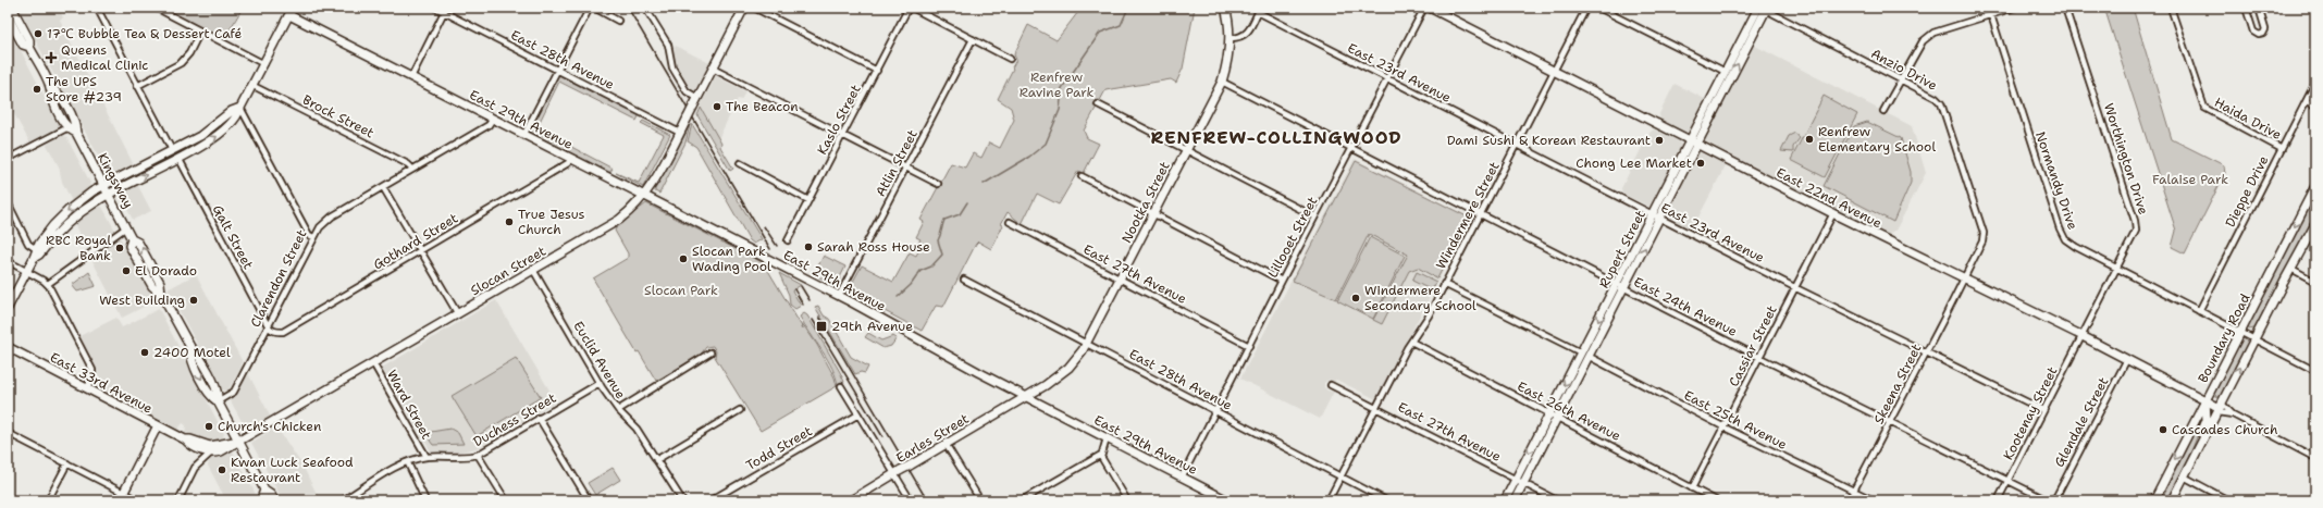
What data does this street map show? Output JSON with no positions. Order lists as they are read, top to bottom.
{
  "streets": {
    "street": [
      "East 28th Avenue",
      "Anzio Drive",
      "East 23rd Avenue",
      "Brock Street",
      "Haida Drive",
      "East 29th Avenue",
      "Kaslo Street",
      "Worthington Drive",
      "Atlin Street",
      "Kingsway",
      "Normandy Drive",
      "Dieppe Drive",
      "East 22nd Avenue",
      "Nootka Street",
      "Windermere Street",
      "Galt Street",
      "Lillooet Street",
      "Gothard Street",
      "Rupert Street",
      "Slocan Street",
      "East 27th Avenue",
      "Clarendon Street",
      "East 24th Avenue",
      "Boundary Road",
      "Cassiar Street",
      "Euclid Avenue",
      "East 33rd Avenue",
      "Skeena Street",
      "Ward Street",
      "East 26th Avenue",
      "Kootenay Street",
      "Duchess Street",
      "East 25th Avenue",
      "Glendale Street",
      "Earles Street",
      "Todd Street"
    ]
  },
  "crossings": [
    ["East 28th Avenue", "Nootka Street"],
    ["East 28th Avenue", "Windermere Street"],
    ["East 28th Avenue", "Lillooet Street"],
    ["East 28th Avenue", "Slocan Street"],
    ["Anzio Drive", "East 22nd Avenue"],
    ["Anzio Drive", "Rupert Street"],
    ["Anzio Drive", "Skeena Street"],
    ["East 23rd Avenue", "Windermere Street"],
    ["East 23rd Avenue", "Lillooet Street"],
    ["East 23rd Avenue", "Rupert Street"],
    ["East 23rd Avenue", "Cassiar Street"],
    ["East 23rd Avenue", "Skeena Street"],
    ["East 23rd Avenue", "Kootenay Street"],
    ["Brock Street", "Clarendon Street"],
    ["Haida Drive", "Dieppe Drive"],
    ["East 29th Avenue", "Atlin Street"],
    ["East 29th Avenue", "Nootka Street"],
    ["East 29th Avenue", "Lillooet Street"],
    ["East 29th Avenue", "Gothard Street"],
    ["East 29th Avenue", "Slocan Street"],
    ["East 29th Avenue", "Clarendon Street"],
    ["East 29th Avenue", "Earles Street"],
    ["Worthington Drive", "Normandy Drive"],
    ["Worthington Drive", "East 22nd Avenue"],
    ["Worthington Drive", "Kootenay Street"],
    ["Kingsway", "Slocan Street"],
    ["Kingsway", "Clarendon Street"],
    ["Normandy Drive", "Dieppe Drive"],
    ["Normandy Drive", "Boundary Road"],
    ["East 22nd Avenue", "Windermere Street"],
    ["East 22nd Avenue", "Rupert Street"],
    ["East 22nd Avenue", "Boundary Road"],
    ["East 22nd Avenue", "Cassiar Street"],
    ["East 22nd Avenue", "Skeena Street"],
    ["East 22nd Avenue", "Kootenay Street"],
    ["East 22nd Avenue", "Glendale Street"],
    ["Nootka Street", "East 27th Avenue"],
    ["Nootka Street", "East 24th Avenue"],
    ["Nootka Street", "Earles Street"],
    ["Windermere Street", "East 27th Avenue"],
    ["Windermere Street", "East 24th Avenue"],
    ["Windermere Street", "East 26th Avenue"],
    ["Galt Street", "Gothard Street"],
    ["Galt Street", "Clarendon Street"],
    ["Lillooet Street", "East 27th Avenue"],
    ["Lillooet Street", "East 24th Avenue"],
    ["Gothard Street", "Clarendon Street"],
    ["Rupert Street", "East 27th Avenue"],
    ["Rupert Street", "East 24th Avenue"],
    ["Rupert Street", "East 26th Avenue"],
    ["Rupert Street", "East 25th Avenue"],
    ["Slocan Street", "Euclid Avenue"],
    ["Slocan Street", "East 33rd Avenue"],
    ["Slocan Street", "Ward Street"],
    ["East 24th Avenue", "Cassiar Street"],
    ["East 24th Avenue", "Skeena Street"],
    ["East 24th Avenue", "Kootenay Street"],
    ["East 24th Avenue", "Glendale Street"],
    ["Cassiar Street", "East 26th Avenue"],
    ["Cassiar Street", "East 25th Avenue"],
    ["Euclid Avenue", "Duchess Street"],
    ["Skeena Street", "East 25th Avenue"],
    ["Ward Street", "Duchess Street"]
  ],
  "districts": ["RENFREW-COLLINGWOOD"],
  "parks": ["Renfrew Ravine Park", "Falaise Park", "Slocan Park"],
  "places": {
    "other": [
      "17℃ Bubble Tea & Dessert Café",
      "The UPS Store #239",
      "The Beacon",
      "Renfrew Elementary School",
      "Dami Sushi & Korean Restaurant",
      "Chong Lee Market",
      "True Jesus Church",
      "Sarah Ross House",
      "RBC Royal Bank",
      "Slocan Park Wading Pool",
      "El Dorado",
      "Windermere Secondary School",
      "West Building",
      "2400 Motel",
      "Church's Chicken",
      "Cascades Church",
      "Kwan Luck Seafood Restaurant"
    ],
    "health": ["Queens Medical Clinic"],
    "transit": ["29th Avenue"]
  }
}
